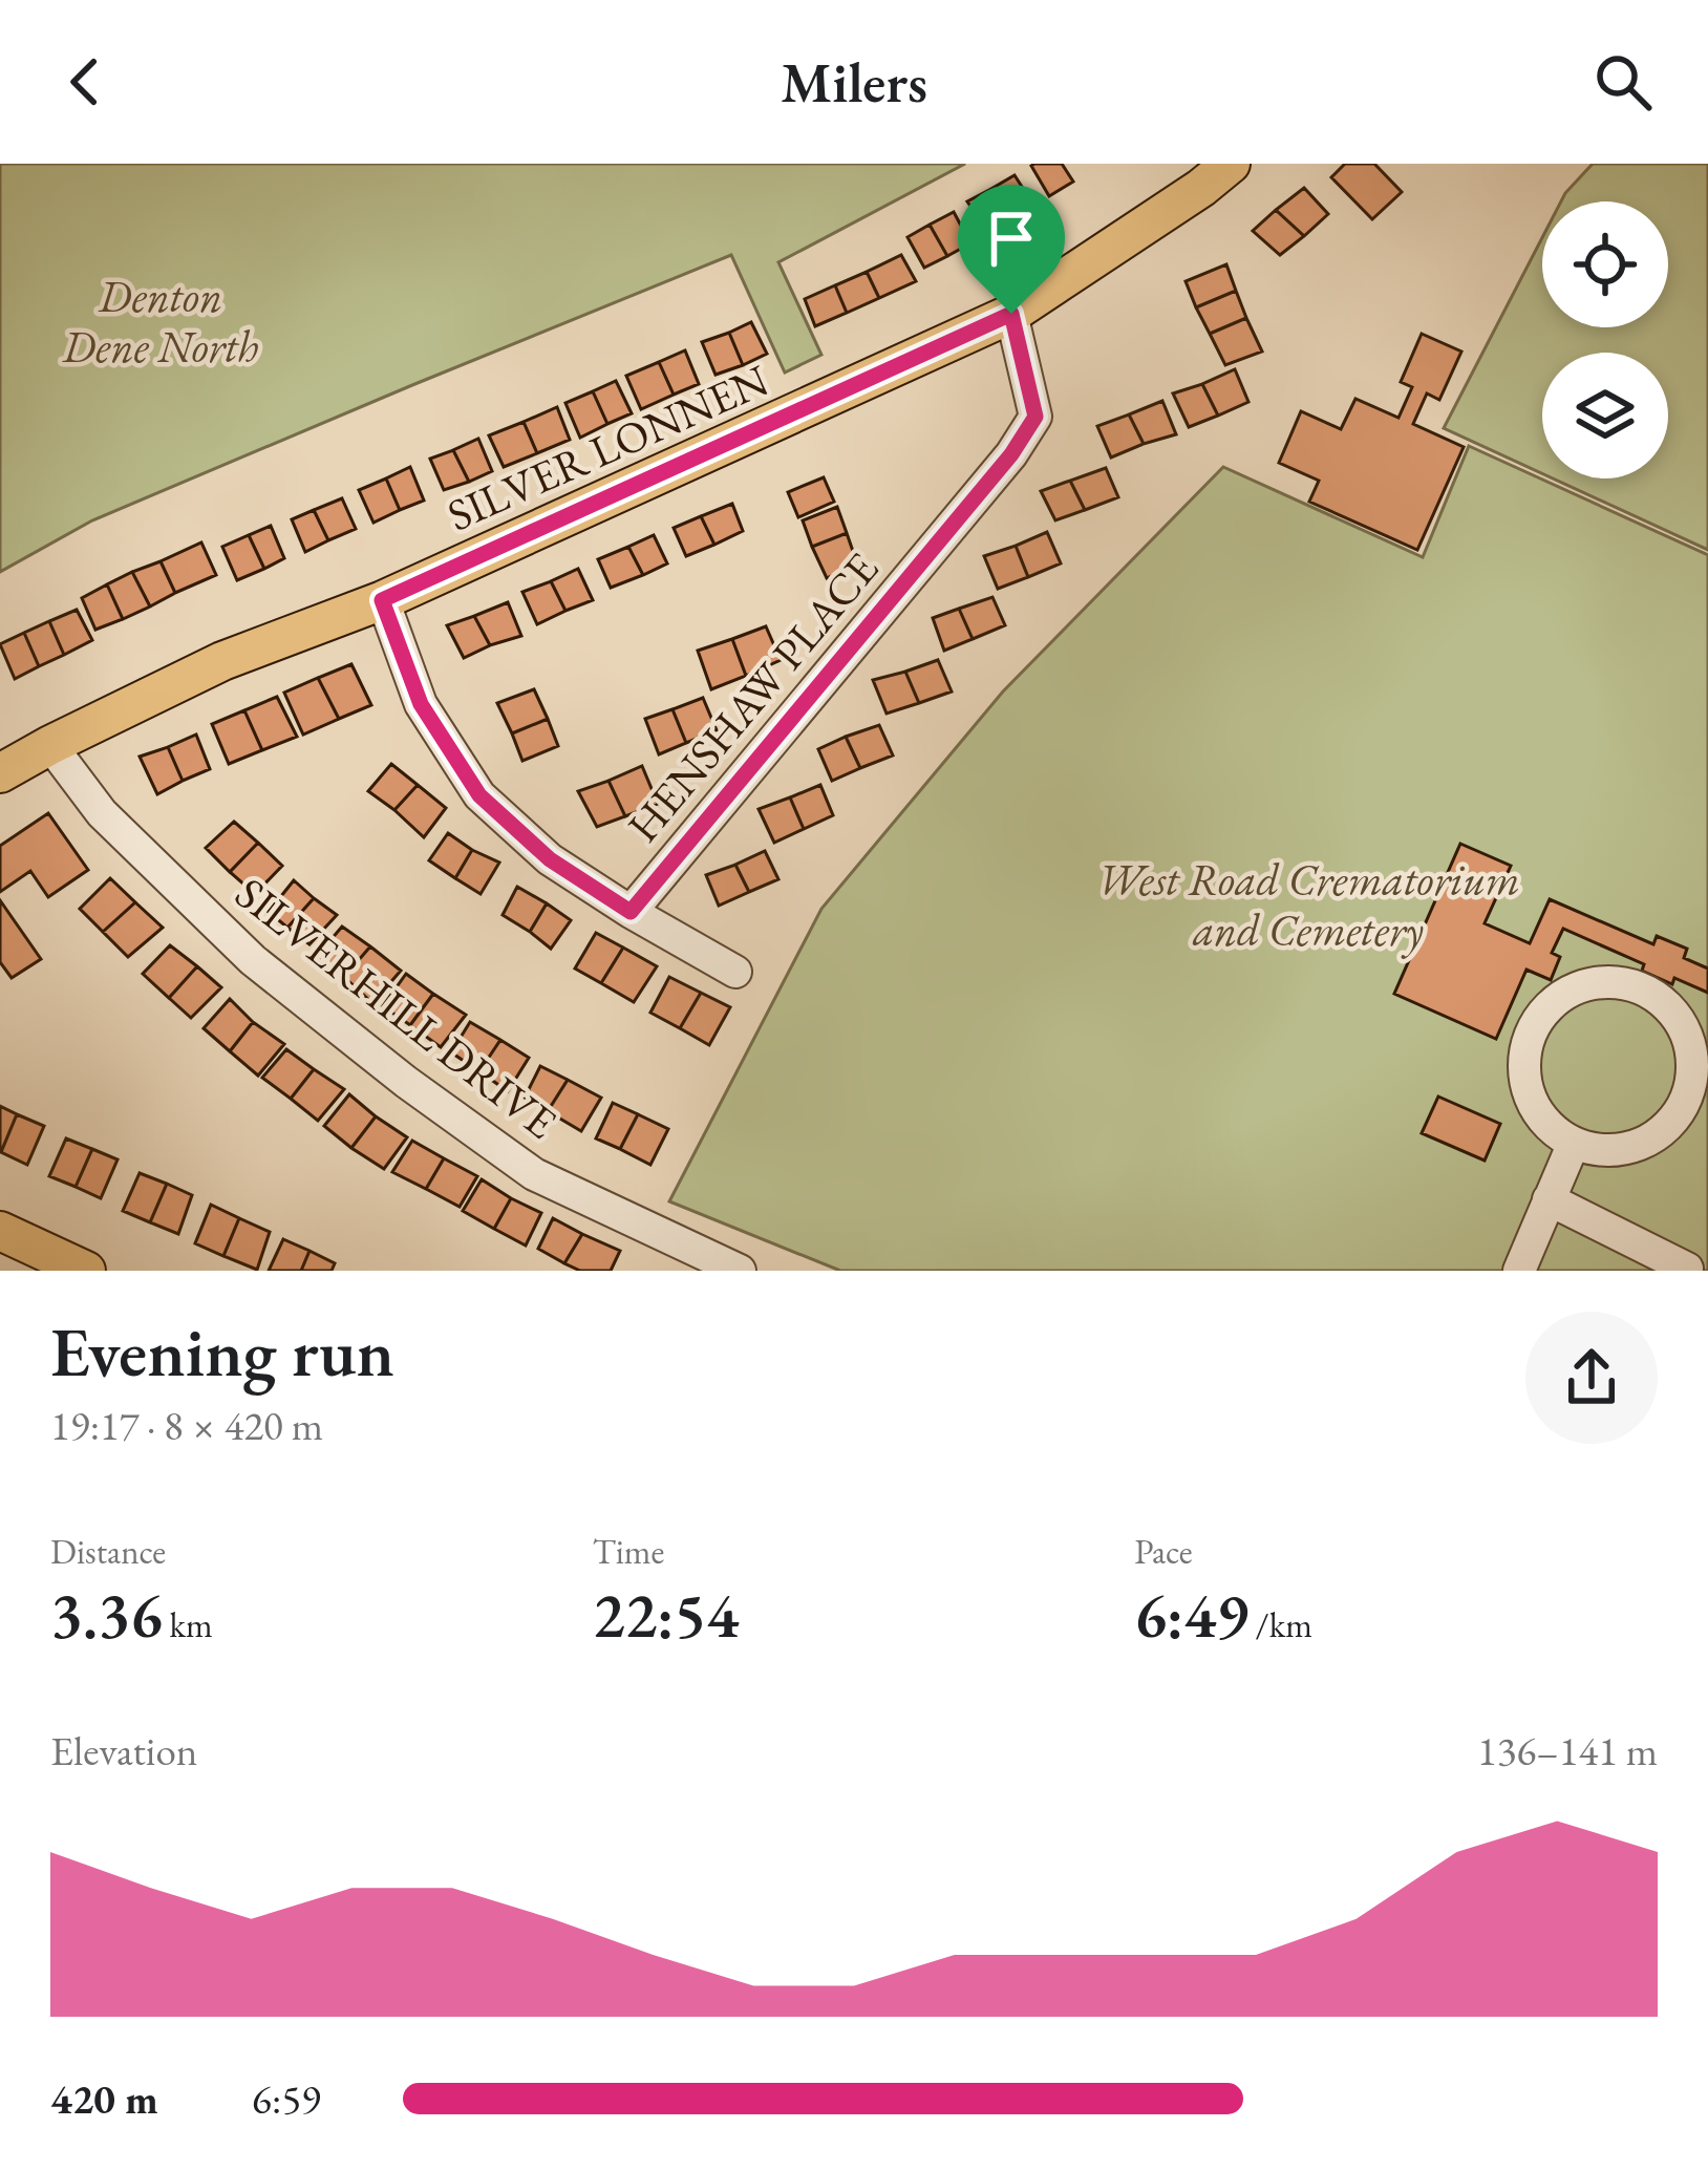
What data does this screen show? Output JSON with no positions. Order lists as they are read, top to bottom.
{
  "streets": {
    "main road": ["SILVER LONNEN"],
    "street": ["HENSHAW PLACE", "SILVERHILL DRIVE"]
  },
  "crossings": [
    ["SILVER LONNEN", "HENSHAW PLACE"],
    ["SILVER LONNEN", "SILVERHILL DRIVE"]
  ],
  "parks": ["Denton Dene North", "West Road Crematorium and Cemetery"],
  "page": {
    "header": "Milers",
    "heading": ["Evening run", "19:17 · 8 × 420 m"],
    "stats": [
      ["Distance", "3.36 km"],
      ["Time", "22:54"],
      ["Pace", "6:49 /km"]
    ],
    "chart": ["Elevation", "136–141 m"],
    "list": [
      {
        "name": "420 m",
        "note": "6:59"
      }
    ]
  }
}
